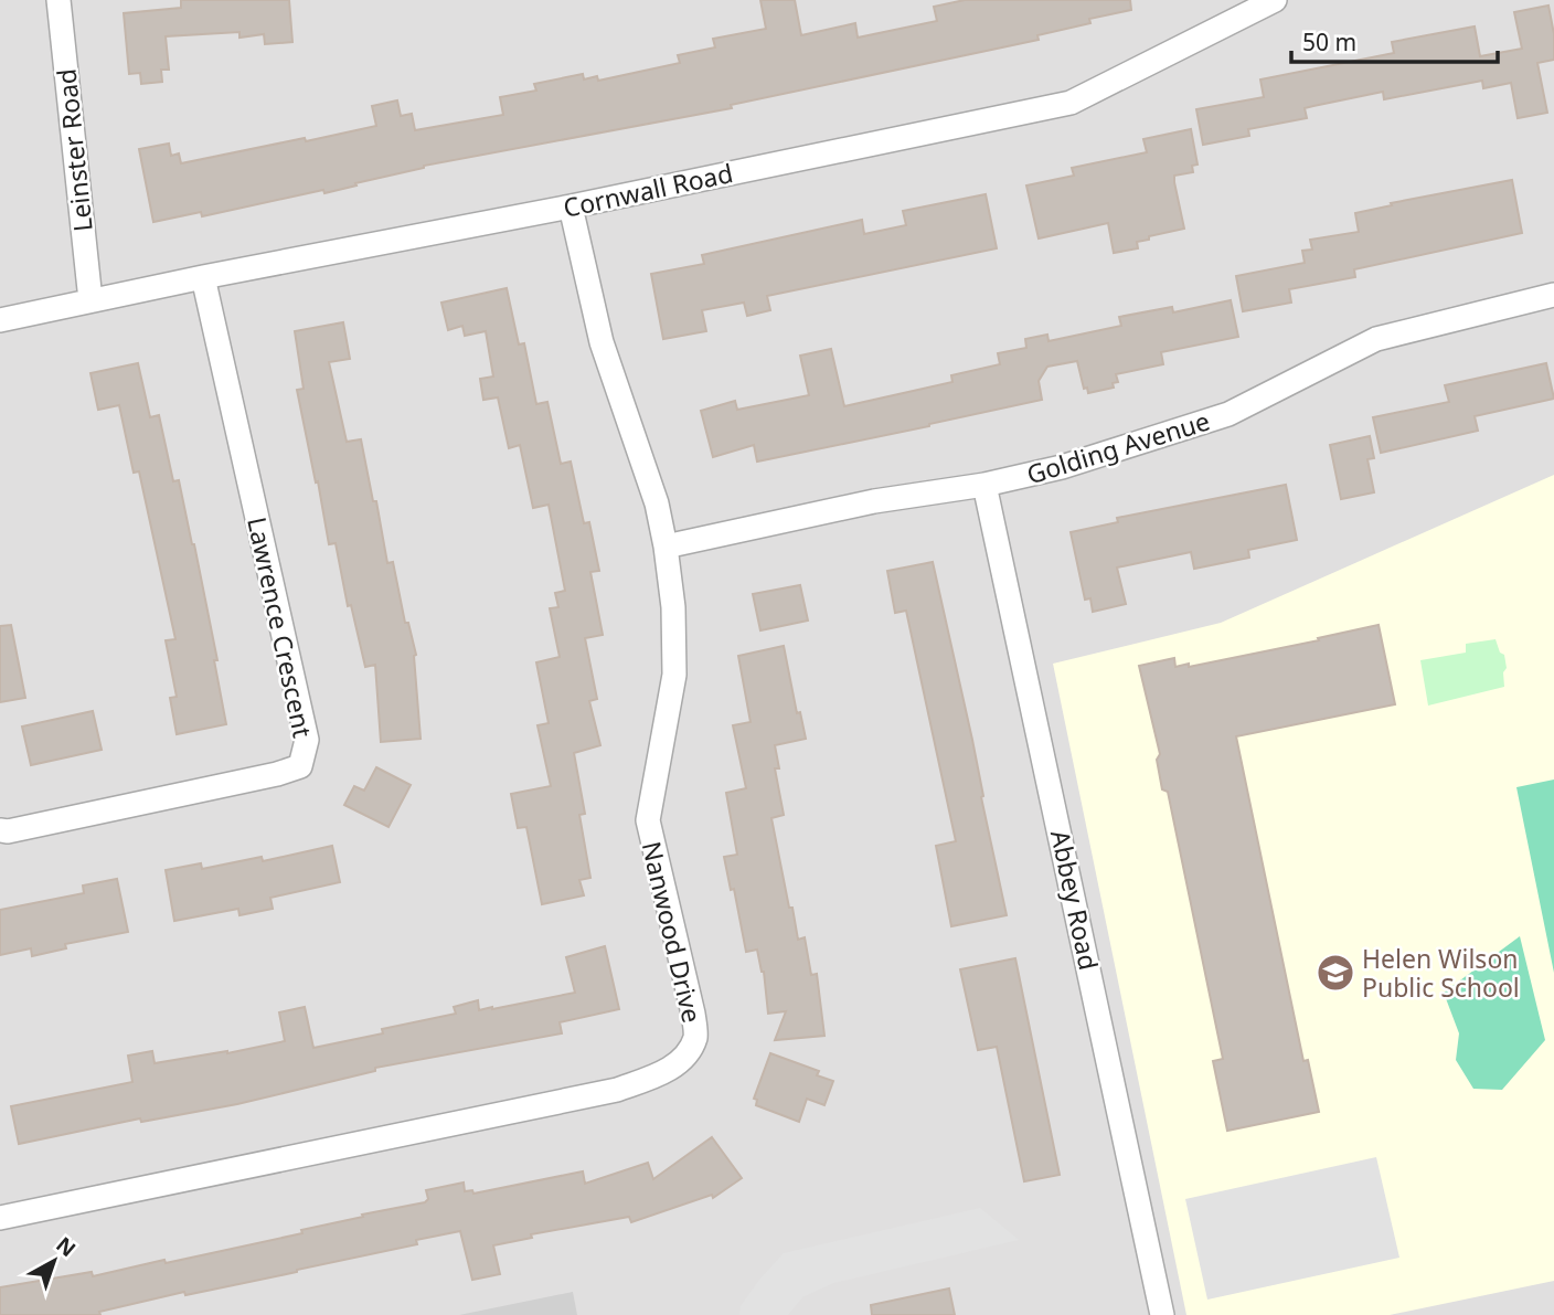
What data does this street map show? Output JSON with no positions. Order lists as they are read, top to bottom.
{
  "streets": {
    "street": [
      "Leinster Road",
      "Cornwall Road",
      "Golding Avenue",
      "Lawrence Crescent",
      "Abbey Road",
      "Nanwood Drive"
    ]
  },
  "crossings": [
    ["Leinster Road", "Cornwall Road"],
    ["Cornwall Road", "Lawrence Crescent"],
    ["Cornwall Road", "Nanwood Drive"],
    ["Golding Avenue", "Abbey Road"],
    ["Golding Avenue", "Nanwood Drive"]
  ],
  "places": {
    "school or university": ["Helen Wilson Public School"]
  },
  "scale_bar": "50 m",
  "north": "top right"
}
